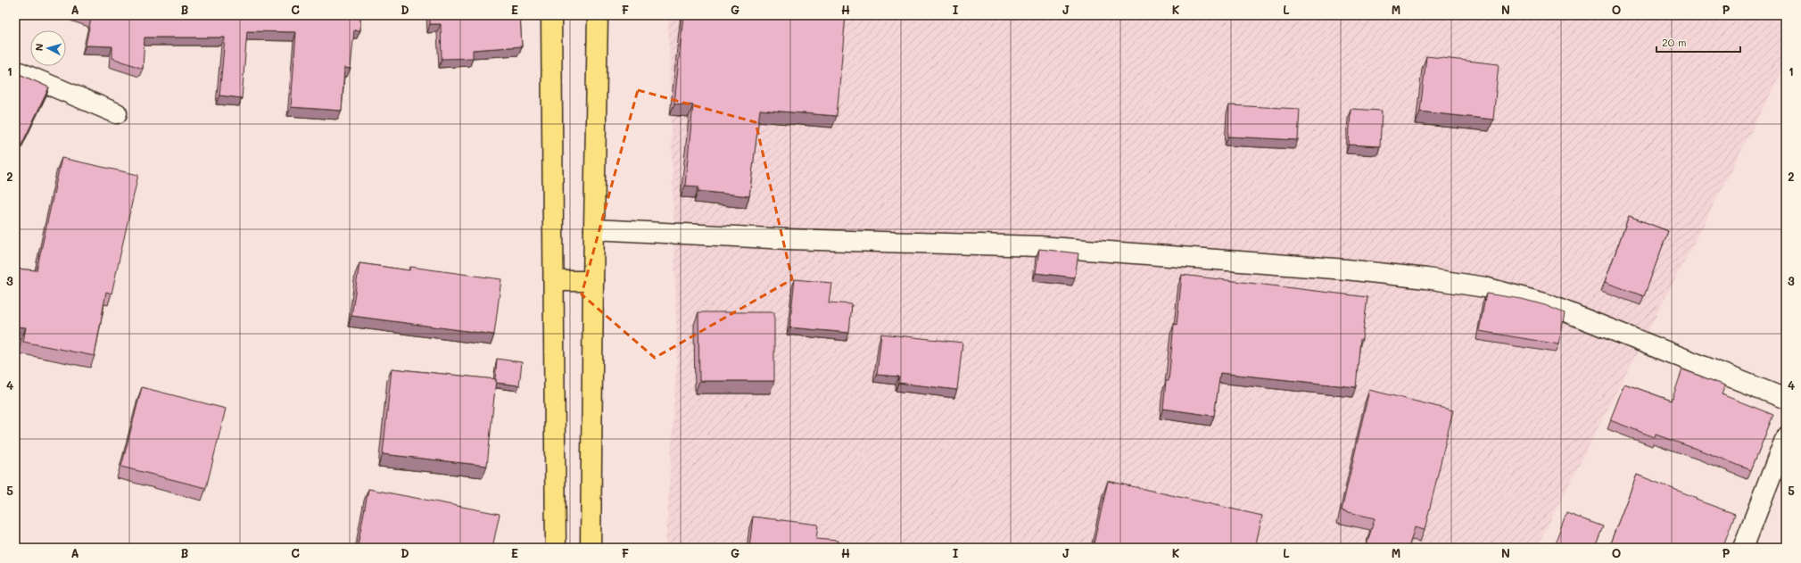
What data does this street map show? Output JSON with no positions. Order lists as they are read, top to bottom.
{
  "scale_bar": "20 m",
  "north": "left",
  "grid": {
    "columns": [
      "A",
      "B",
      "C",
      "D",
      "E",
      "F",
      "G",
      "H",
      "I",
      "J",
      "K",
      "L",
      "M",
      "N",
      "O",
      "P"
    ],
    "rows": [
      "1",
      "2",
      "3",
      "4",
      "5"
    ]
  }
}
